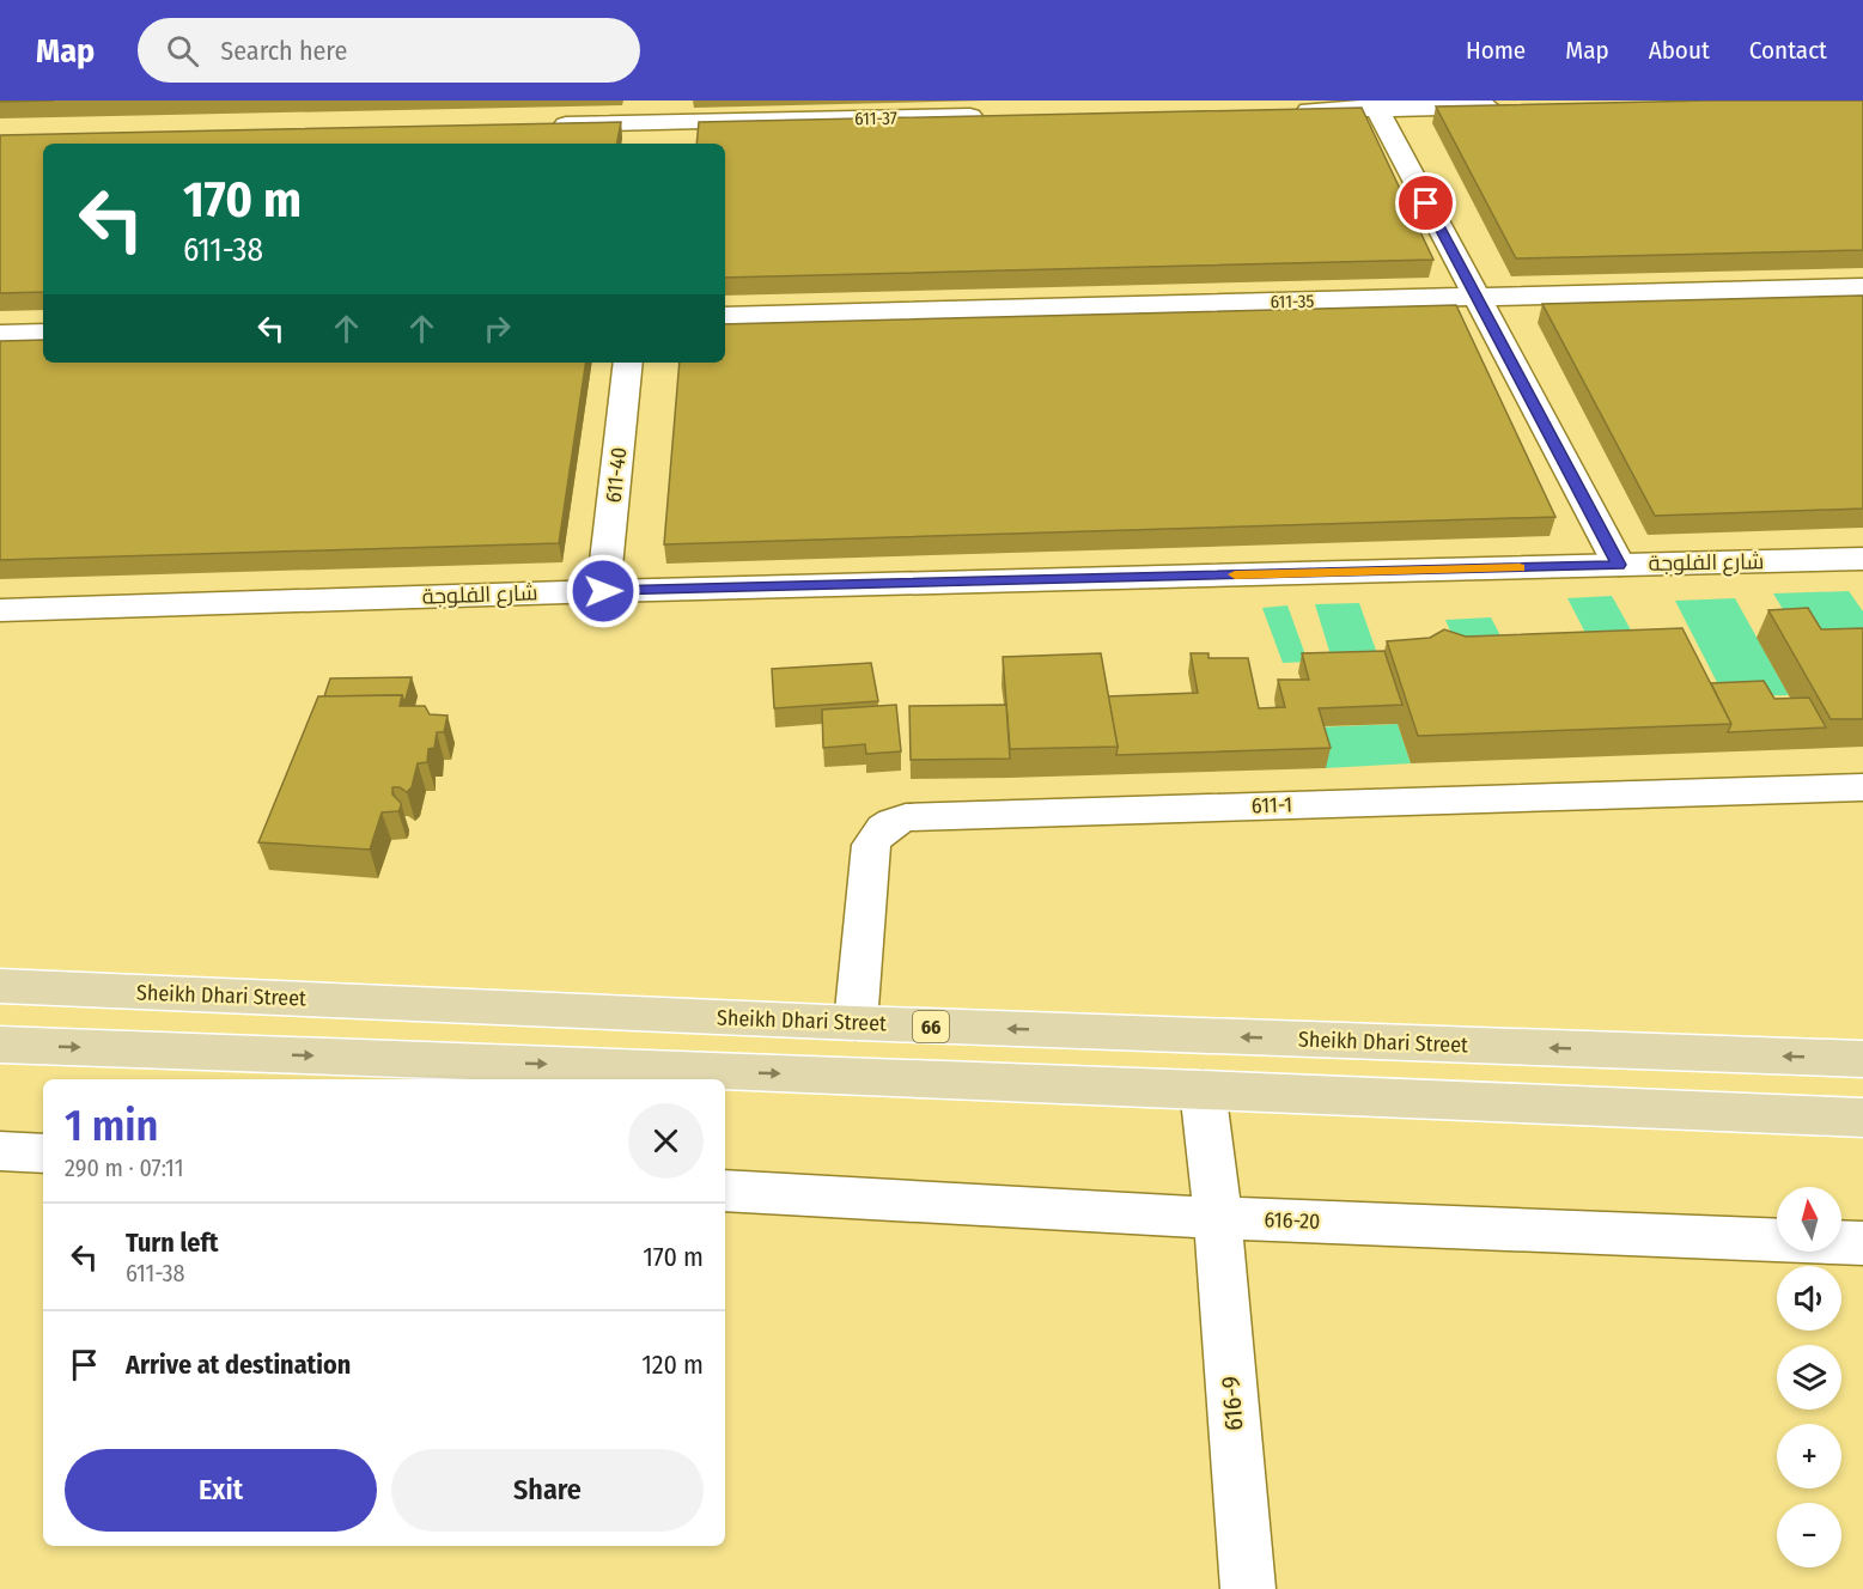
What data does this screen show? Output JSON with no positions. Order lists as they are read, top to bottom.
{
  "streets": {
    "main road": ["Sheikh Dhari Street", "66"],
    "street": [
      "611-37",
      "611-35",
      "611-40",
      "شارع الفلوجة",
      "611-1",
      "616-20",
      "616-9"
    ]
  },
  "crossings": [
    ["611-40", "شارع الفلوجة"],
    ["611-1", "Sheikh Dhari Street"],
    ["616-20", "616-9"]
  ],
  "north": "top",
  "page": {
    "header": "Map",
    "search": "Search here",
    "nav": [
      "Home",
      "Map",
      "About",
      "Contact"
    ],
    "turn": ["170 m", "611-38"],
    "heading": ["1 min", "290 m · 07:11"],
    "map_buttons": ["+", "−"],
    "list": [
      {
        "name": "Turn left",
        "note": "611-38",
        "value": "170 m"
      },
      {
        "name": "Arrive at destination",
        "value": "120 m"
      }
    ],
    "buttons": ["Exit", "Share"]
  }
}
